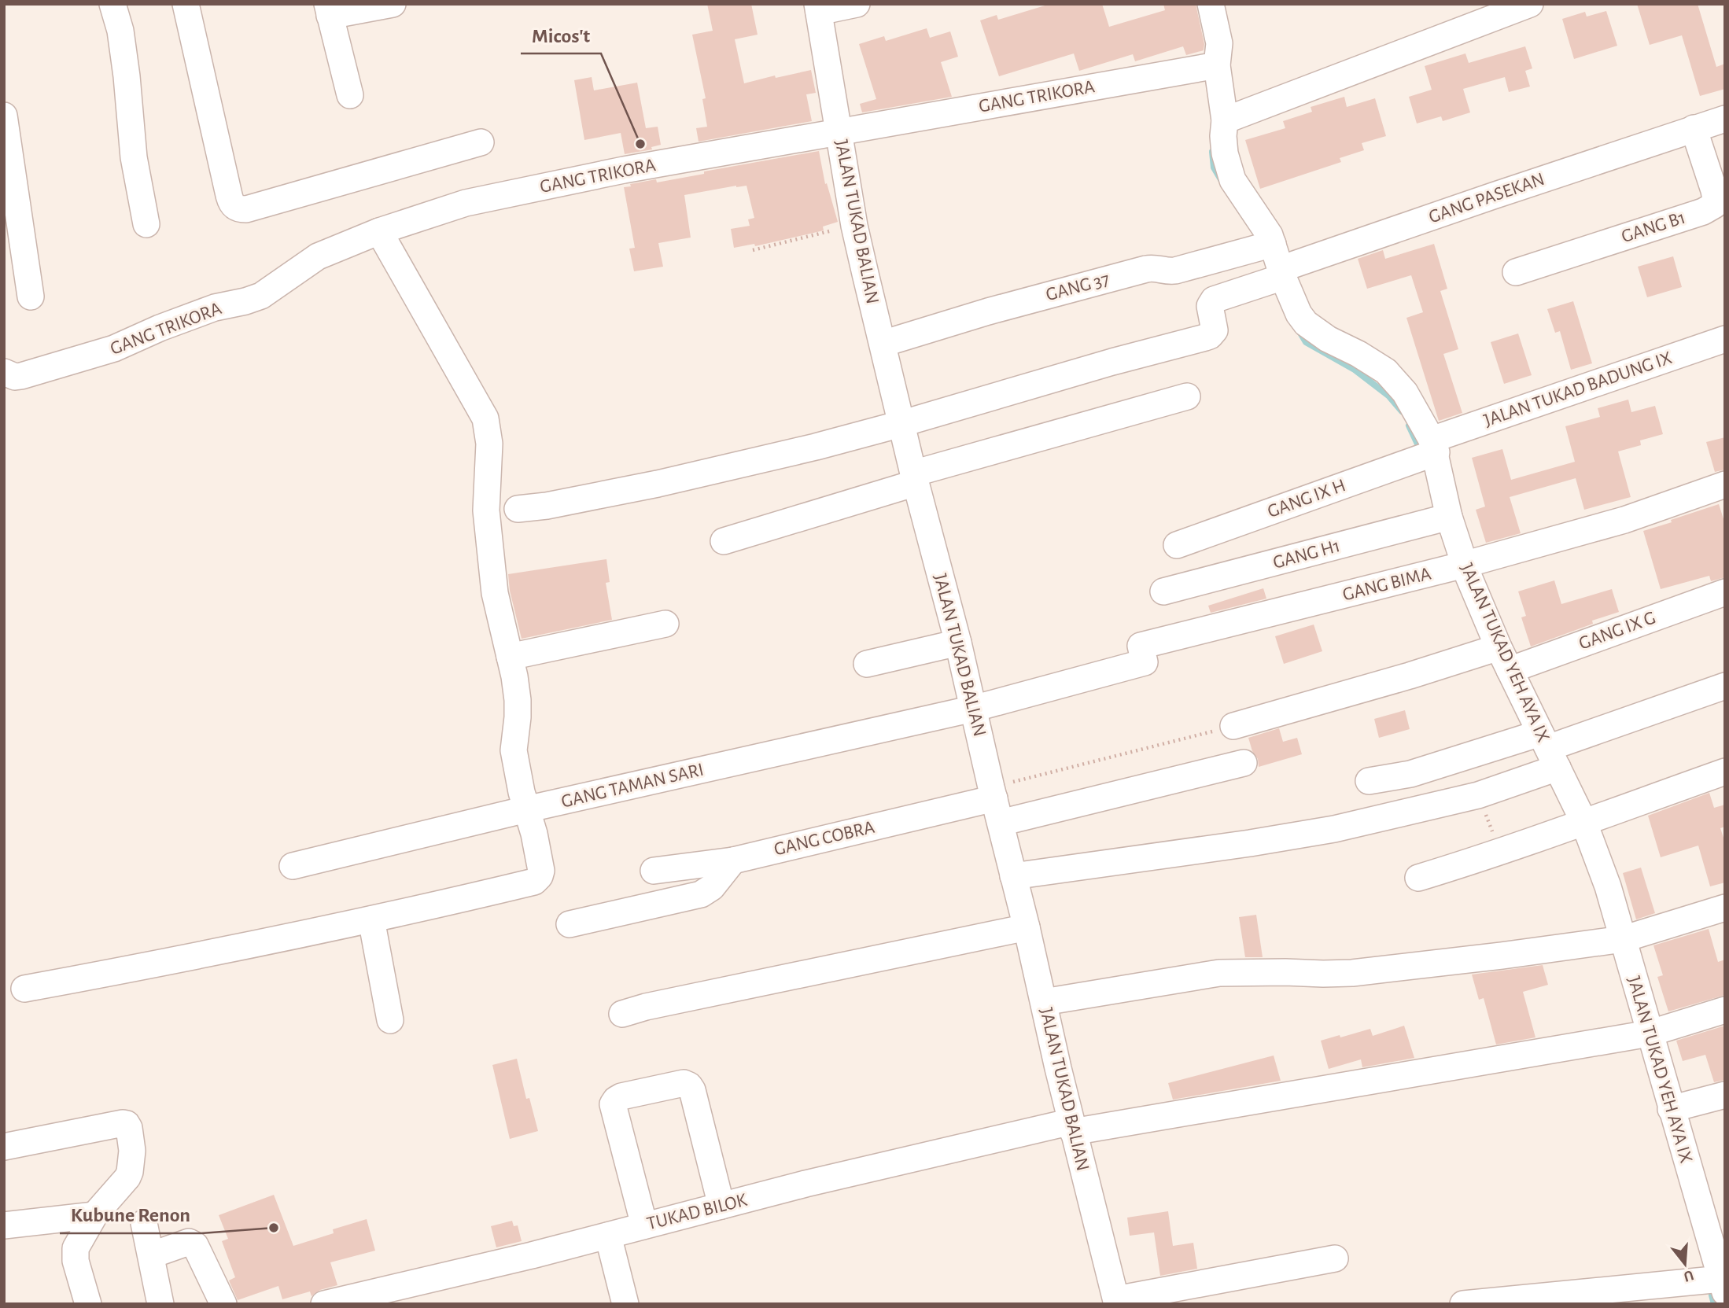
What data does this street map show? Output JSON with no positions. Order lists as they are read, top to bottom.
{
  "streets": {
    "street": [
      "GANG TRIKORA",
      "GANG PASEKAN",
      "JALAN TUKAD BALIAN",
      "GANG B1",
      "GANG 37",
      "JALAN TUKAD BADUNG IX",
      "GANG IX H",
      "GANG H1",
      "GANG BIMA",
      "GANG IX G",
      "JALAN TUKAD YEH AYA IX",
      "GANG TAMAN SARI",
      "GANG COBRA",
      "TUKAD BILOK"
    ]
  },
  "crossings": [
    ["GANG TRIKORA", "JALAN TUKAD BALIAN"],
    ["GANG TRIKORA", "JALAN TUKAD YEH AYA IX"],
    ["GANG PASEKAN", "JALAN TUKAD BALIAN"],
    ["GANG PASEKAN", "GANG B1"],
    ["GANG PASEKAN", "JALAN TUKAD YEH AYA IX"],
    ["JALAN TUKAD BALIAN", "GANG 37"],
    ["JALAN TUKAD BALIAN", "GANG TAMAN SARI"],
    ["JALAN TUKAD BALIAN", "GANG COBRA"],
    ["JALAN TUKAD BALIAN", "TUKAD BILOK"],
    ["GANG 37", "JALAN TUKAD YEH AYA IX"],
    ["JALAN TUKAD BADUNG IX", "GANG IX H"],
    ["JALAN TUKAD BADUNG IX", "JALAN TUKAD YEH AYA IX"],
    ["GANG IX H", "JALAN TUKAD YEH AYA IX"],
    ["GANG H1", "JALAN TUKAD YEH AYA IX"],
    ["GANG BIMA", "JALAN TUKAD YEH AYA IX"],
    ["GANG BIMA", "GANG TAMAN SARI"],
    ["GANG IX G", "JALAN TUKAD YEH AYA IX"],
    ["JALAN TUKAD YEH AYA IX", "TUKAD BILOK"]
  ],
  "places": ["Micos't", "Kubune Renon"],
  "north": "bottom"
}
